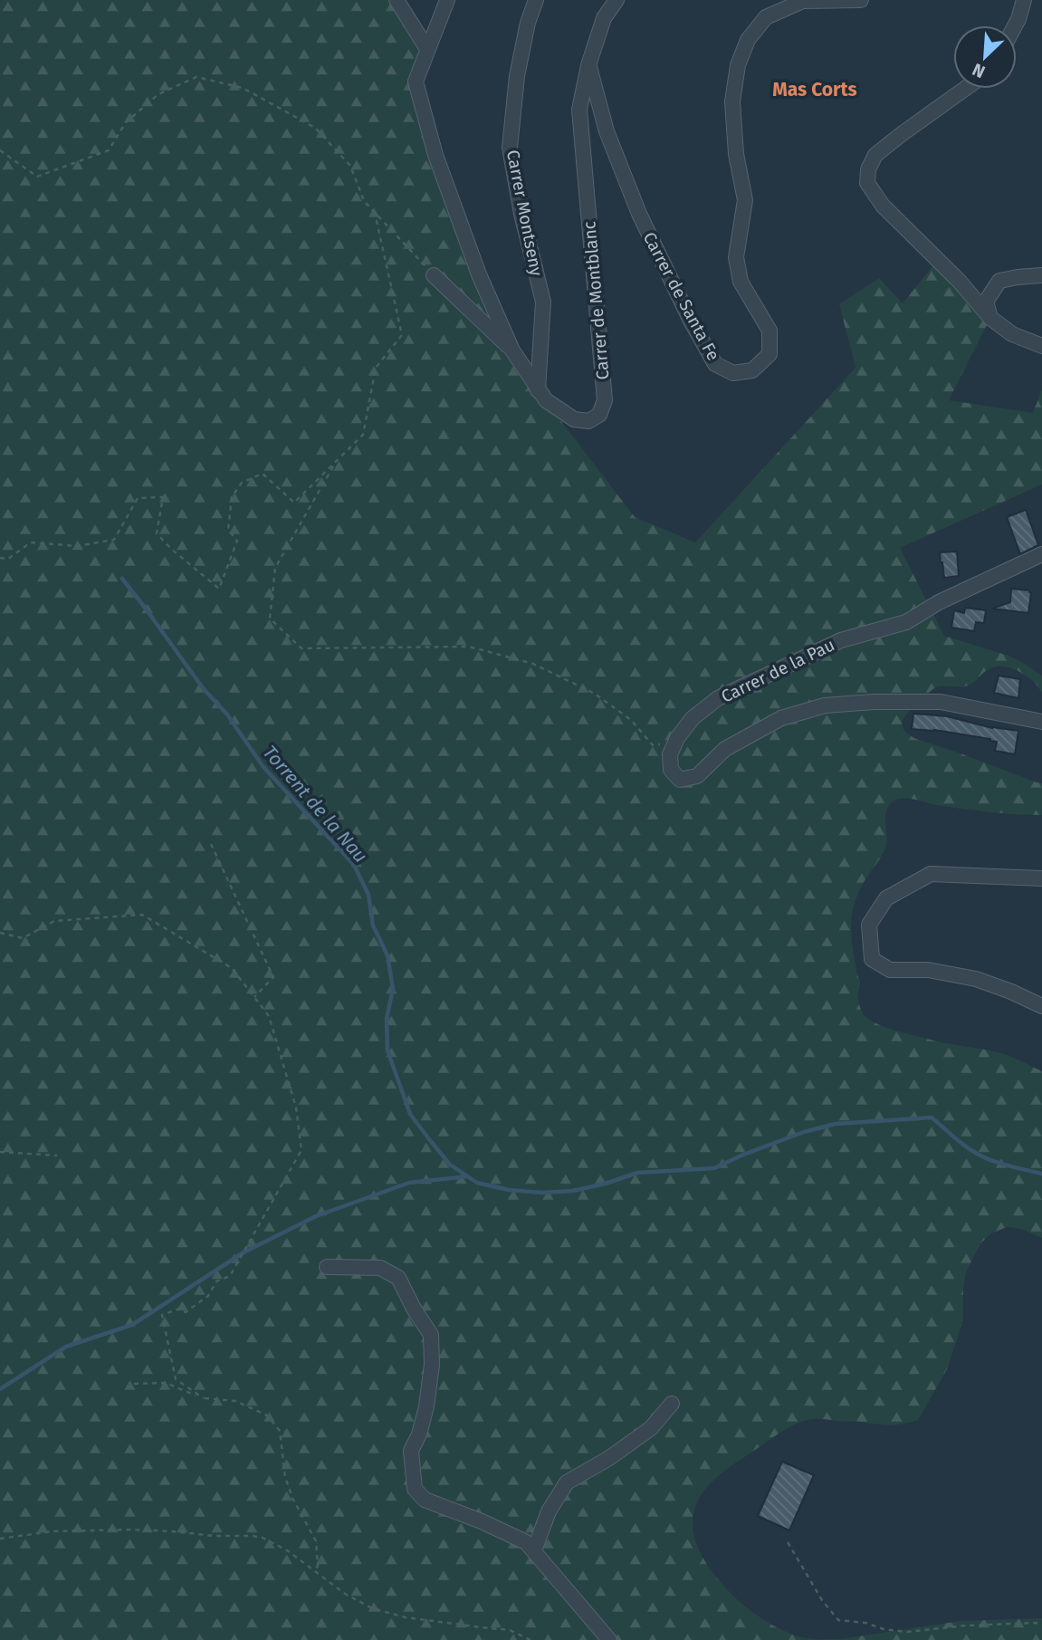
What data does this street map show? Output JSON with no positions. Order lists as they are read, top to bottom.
{
  "streets": {
    "street": [
      "Carrer Montseny",
      "Carrer de Santa Fe",
      "Carrer de Montblanc",
      "Carrer de la Pau"
    ]
  },
  "crossings": [
    ["Carrer Montseny", "Carrer de Montblanc"],
    ["Carrer de Santa Fe", "Carrer de Montblanc"]
  ],
  "districts": ["Mas Corts"],
  "water": ["Torrent de la Nau"],
  "north": "bottom left"
}
